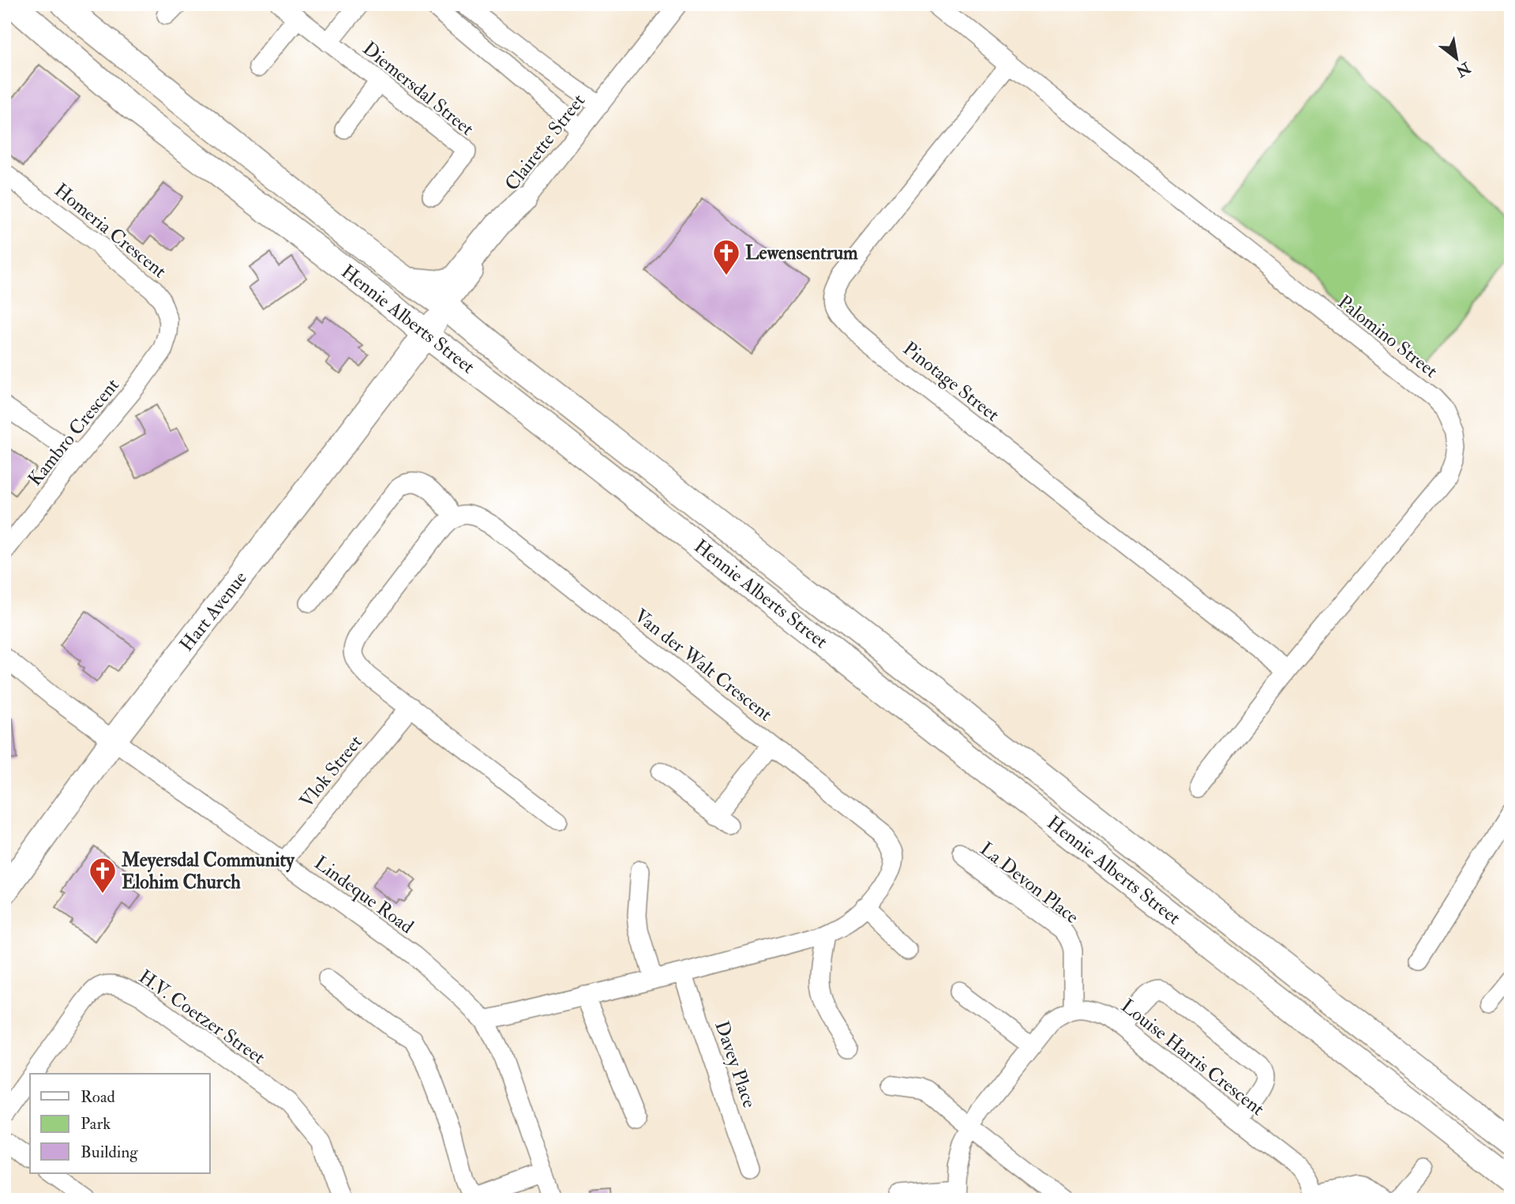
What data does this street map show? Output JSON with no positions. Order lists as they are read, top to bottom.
{
  "streets": {
    "street": [
      "Diemersdal Street",
      "Clairette Street",
      "Homeria Crescent",
      "Hennie Alberts Street",
      "Palomino Street",
      "Pinotage Street",
      "Kambro Crescent",
      "Hart Avenue",
      "Van der Walt Crescent",
      "Vlok Street",
      "La Devon Place",
      "Lindeque Road",
      "H.V. Coetzer Street",
      "Louise Harris Crescent",
      "Davey Place"
    ]
  },
  "crossings": [
    ["Clairette Street", "Hennie Alberts Street"],
    ["Clairette Street", "Hart Avenue"],
    ["Homeria Crescent", "Kambro Crescent"],
    ["Hennie Alberts Street", "Hart Avenue"],
    ["Palomino Street", "Pinotage Street"],
    ["Hart Avenue", "Lindeque Road"],
    ["Van der Walt Crescent", "Lindeque Road"],
    ["Van der Walt Crescent", "Davey Place"],
    ["Vlok Street", "Lindeque Road"],
    ["La Devon Place", "Louise Harris Crescent"]
  ],
  "places": {
    "church": ["Lewensentrum", "Meyersdal Community Elohim Church"]
  },
  "legend": ["Road", "Park", "Building"],
  "north": "bottom right"
}
